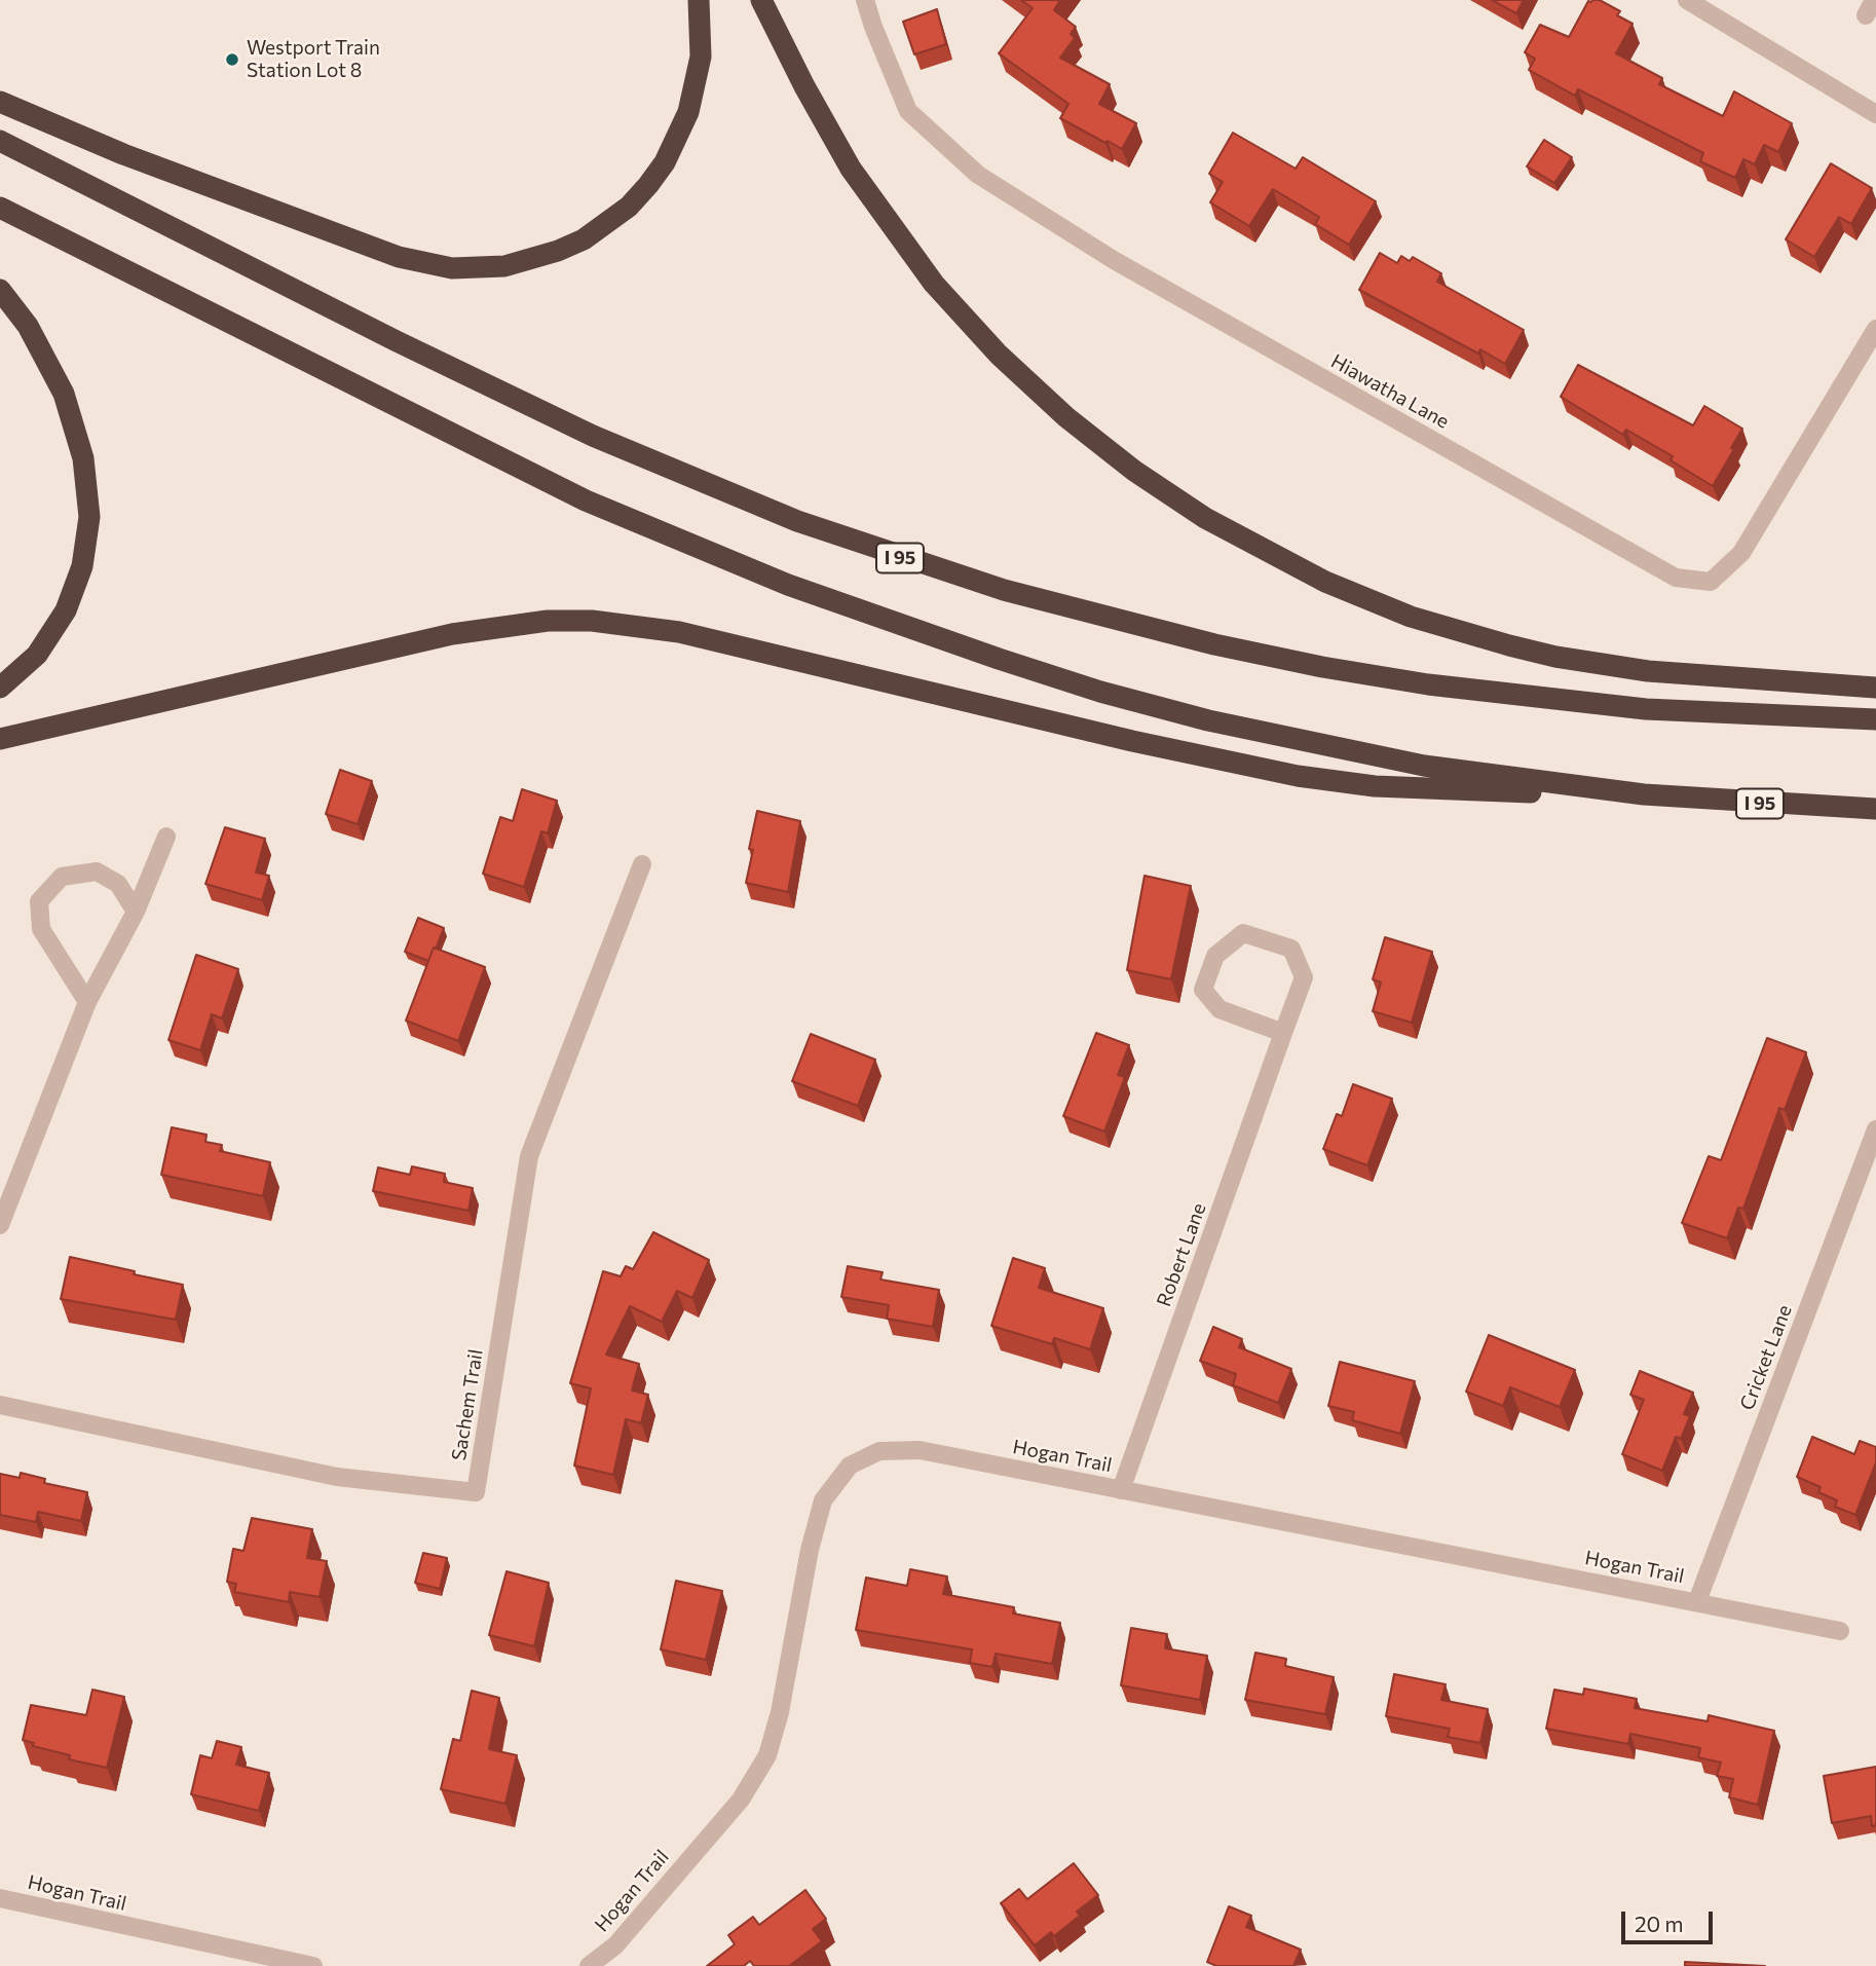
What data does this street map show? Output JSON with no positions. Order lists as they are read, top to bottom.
{
  "streets": {
    "highway": ["I 95"],
    "street": [
      "Hiawatha Lane",
      "Robert Lane",
      "Cricket Lane",
      "Sachem Trail",
      "Hogan Trail"
    ]
  },
  "crossings": [
    ["Robert Lane", "Hogan Trail"],
    ["Cricket Lane", "Hogan Trail"]
  ],
  "places": ["Westport Train Station Lot 8"],
  "scale_bar": "20 m"
}
